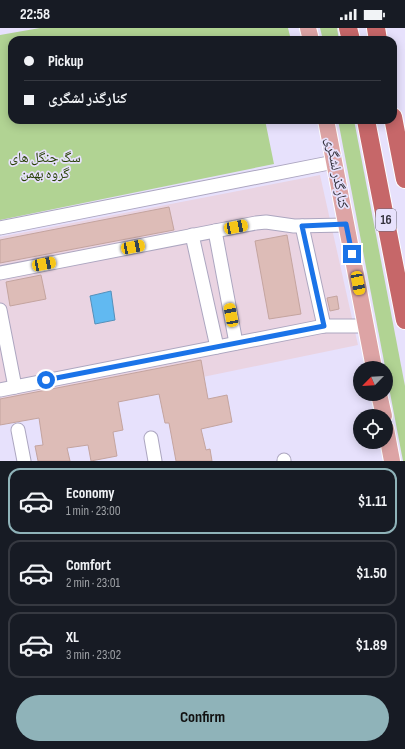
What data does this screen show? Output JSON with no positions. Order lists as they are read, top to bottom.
{
  "streets": {
    "highway": ["16"],
    "main road": ["کنارگذر لشگری"]
  },
  "parks": ["سگ جنگل های گروه بهمن"],
  "north": "bottom left",
  "page": {
    "status": "22:58",
    "banner": ["Pickup", "کنارگذر لشگری"],
    "list": [
      {
        "name": "Economy",
        "note": "1 min · 23:00",
        "value": "$1.11"
      },
      {
        "name": "Comfort",
        "note": "2 min · 23:01",
        "value": "$1.50"
      },
      {
        "name": "XL",
        "note": "3 min · 23:02",
        "value": "$1.89"
      }
    ],
    "buttons": "Confirm"
  }
}
